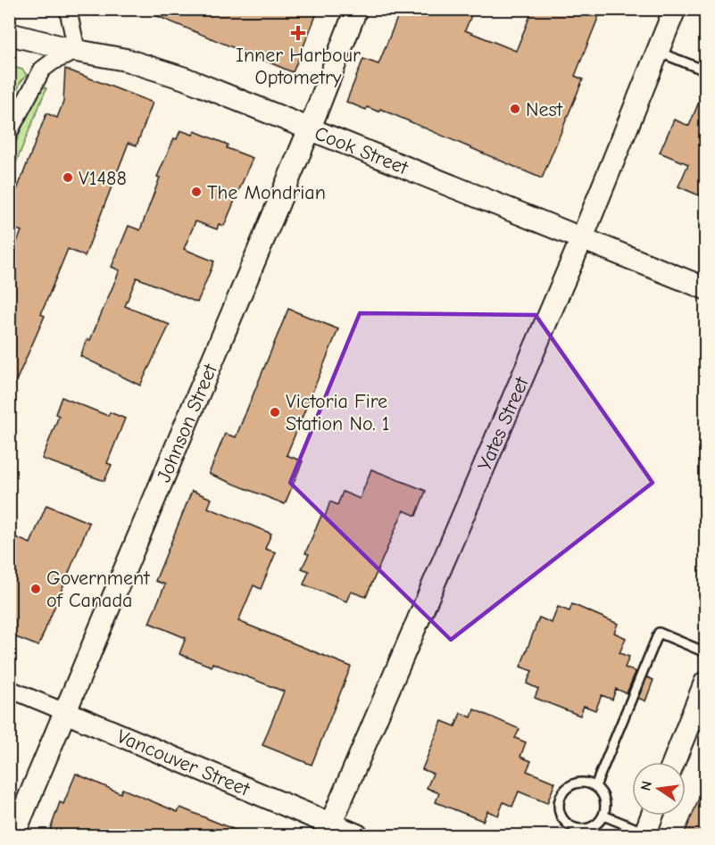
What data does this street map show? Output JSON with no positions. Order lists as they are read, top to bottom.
{
  "streets": {
    "main road": [
      "Cook Street",
      "Johnson Street",
      "Yates Street",
      "Vancouver Street"
    ]
  },
  "crossings": [
    ["Cook Street", "Johnson Street"],
    ["Cook Street", "Yates Street"],
    ["Johnson Street", "Vancouver Street"],
    ["Yates Street", "Vancouver Street"]
  ],
  "places": {
    "health": ["Inner Harbour Optometry"],
    "other": [
      "Nest",
      "V1488",
      "The Mondrian",
      "Victoria Fire Station No. 1",
      "Government of Canada"
    ]
  },
  "north": "left"
}
